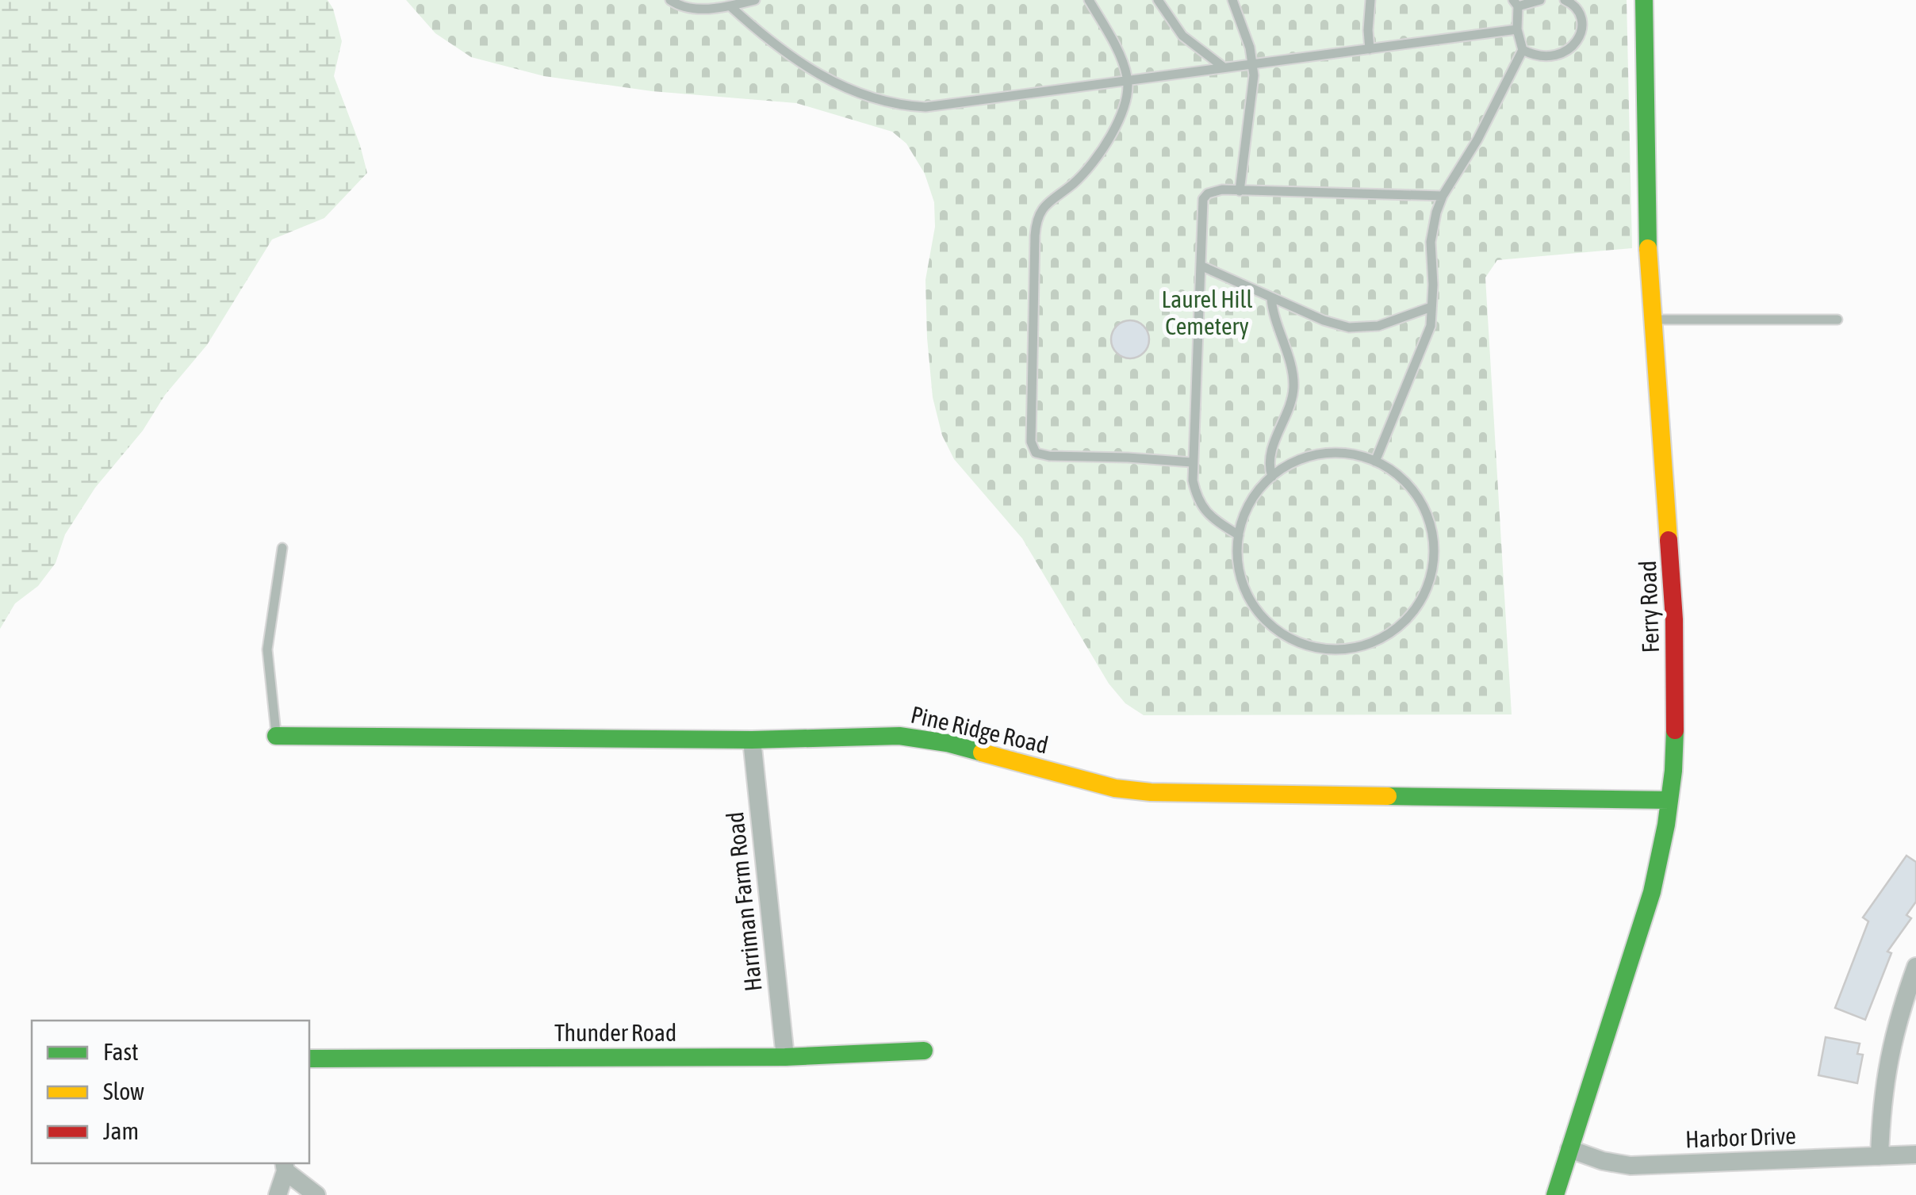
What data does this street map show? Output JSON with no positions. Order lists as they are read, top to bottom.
{
  "streets": {
    "street": [
      "Ferry Road",
      "Pine Ridge Road",
      "Harriman Farm Road",
      "Thunder Road",
      "Harbor Drive"
    ]
  },
  "crossings": [
    ["Ferry Road", "Pine Ridge Road"],
    ["Ferry Road", "Harbor Drive"],
    ["Pine Ridge Road", "Harriman Farm Road"],
    ["Harriman Farm Road", "Thunder Road"]
  ],
  "parks": ["Laurel Hill Cemetery"],
  "legend": ["Fast", "Slow", "Jam"]
}
